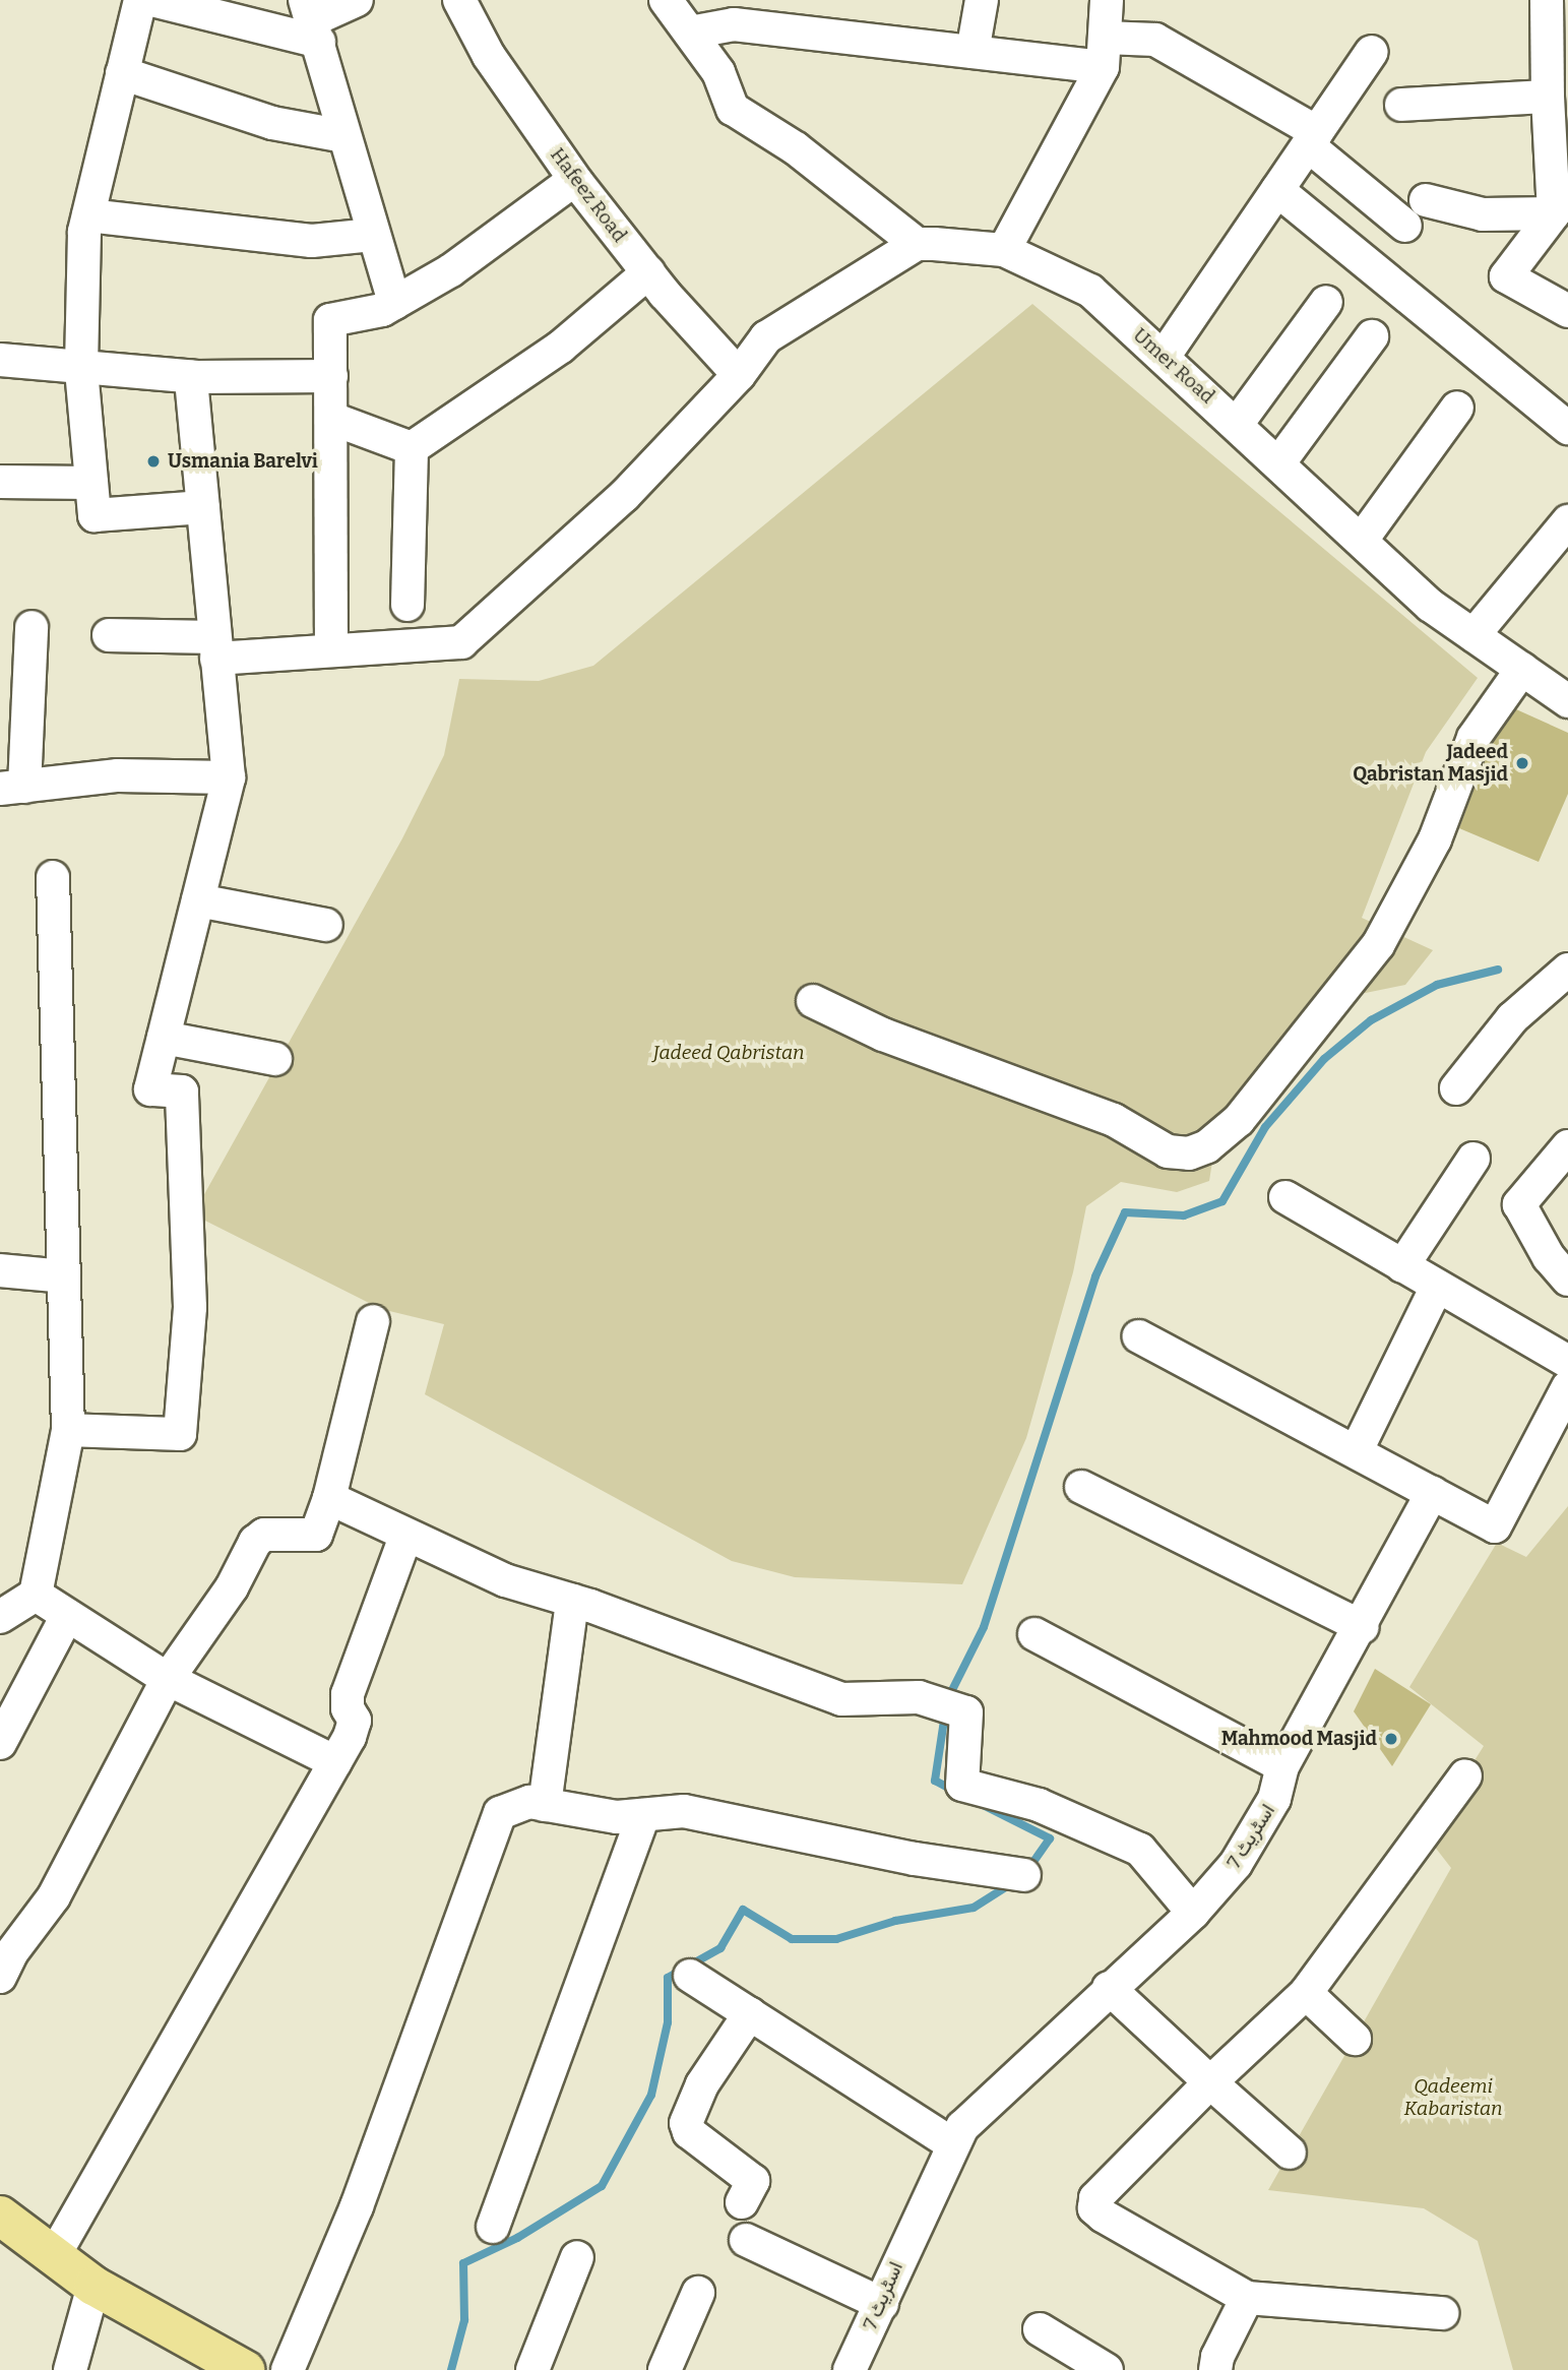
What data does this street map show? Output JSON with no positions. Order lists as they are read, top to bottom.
{
  "streets": {
    "street": ["Hafeez Road", "Umer Road", "اسٹریٹ 7"]
  },
  "parks": ["Jadeed Qabristan", "Qadeemi Kabaristan"],
  "places": ["Usmania Barelvi", "Jadeed Qabristan Masjid", "Mahmood Masjid"]
}
